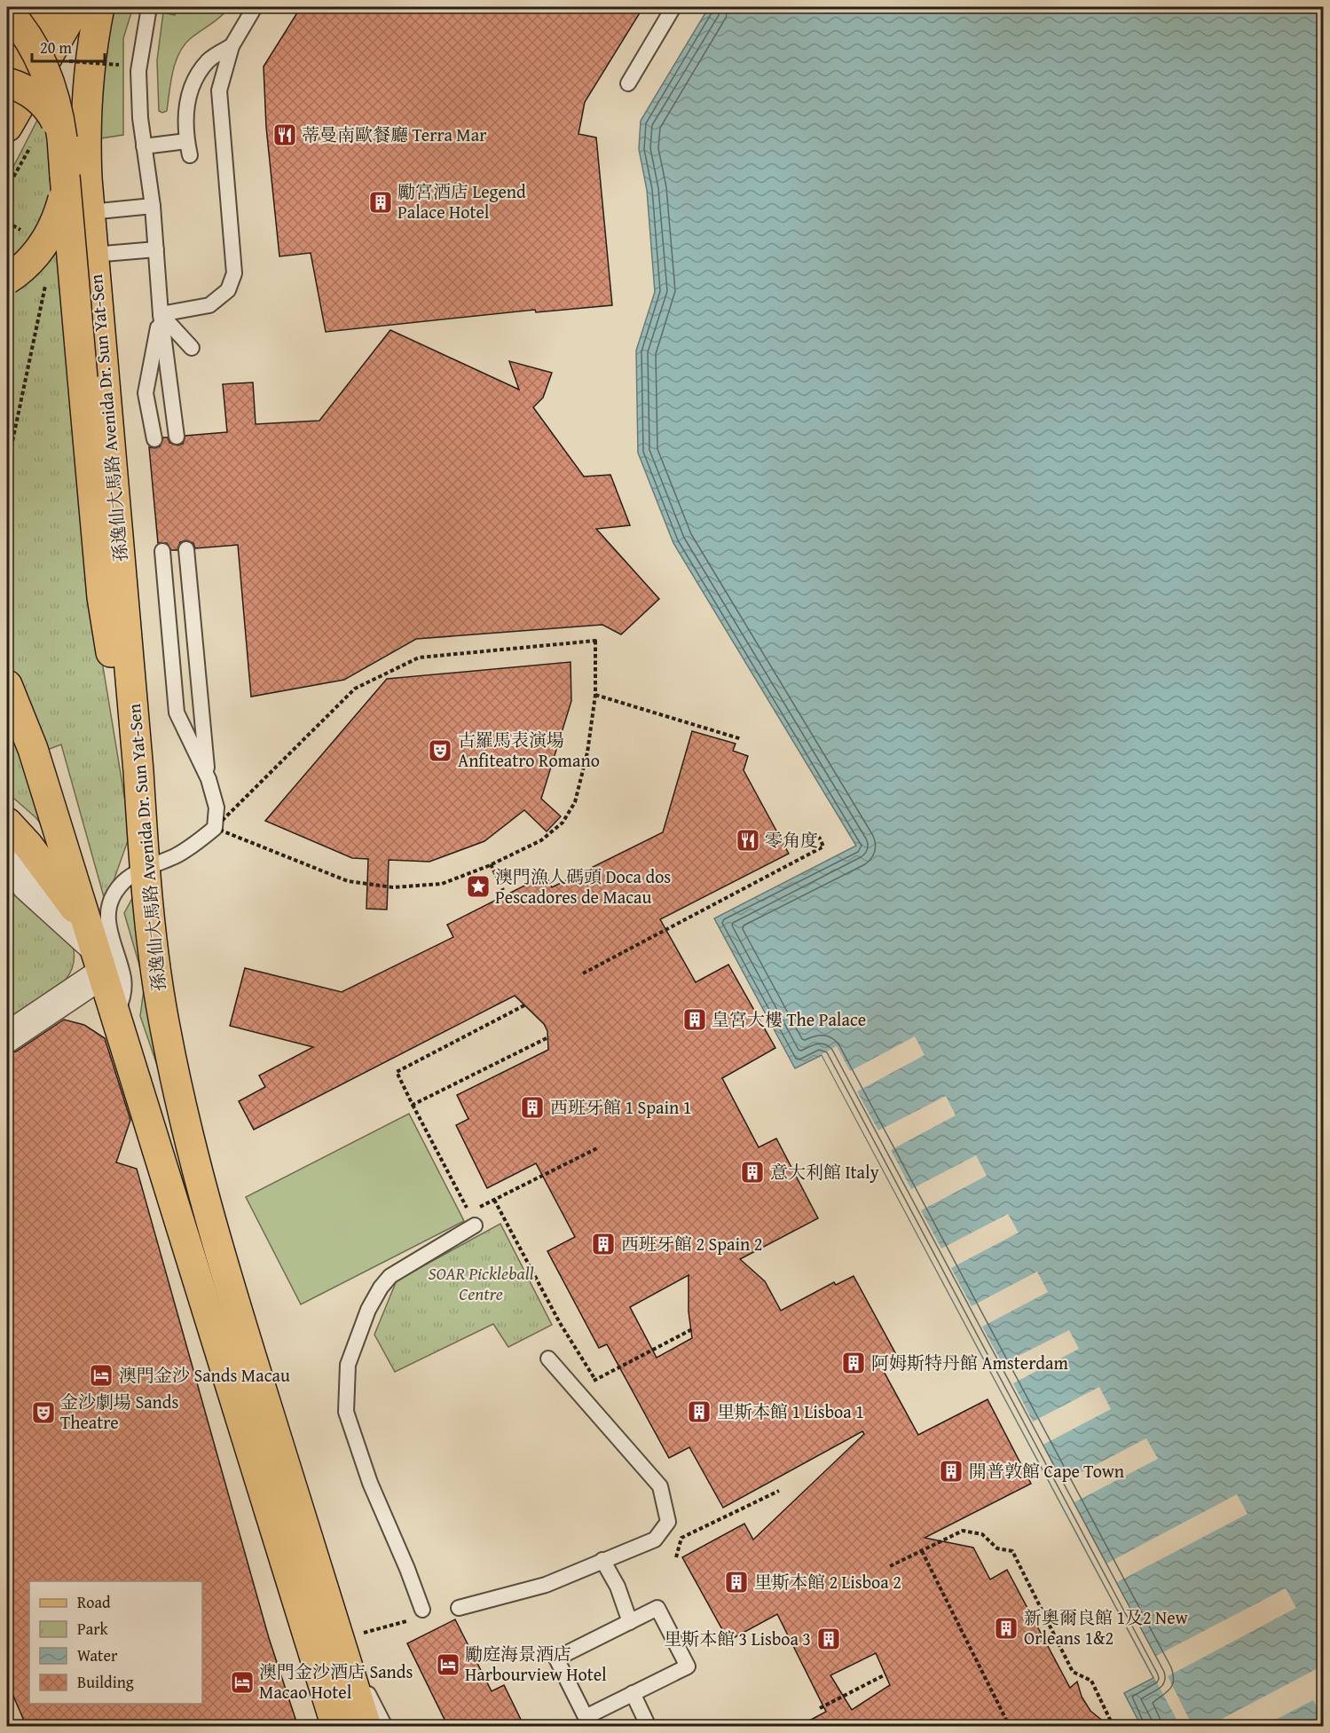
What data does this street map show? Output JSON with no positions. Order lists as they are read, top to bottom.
{
  "streets": {
    "main road": ["孫逸仙大馬路 Avenida Dr. Sun Yat-Sen"]
  },
  "parks": ["SOAR Pickleball Centre"],
  "places": {
    "restaurant": ["蒂曼南歐餐廳 Terra Mar", "零角度"],
    "building": [
      "勵宮酒店 Legend Palace Hotel",
      "皇宮大樓 The Palace",
      "西班牙館 1 Spain 1",
      "意大利館 Italy",
      "西班牙館 2 Spain 2",
      "阿姆斯特丹館 Amsterdam",
      "里斯本館 1 Lisboa 1",
      "開普敦館 Cape Town",
      "里斯本館 2 Lisboa 2",
      "新奧爾良館 1及2 New Orleans 1&2",
      "里斯本館 3 Lisboa 3"
    ],
    "theatre": ["古羅馬表演場 Anfiteatro Romano", "金沙劇場 Sands Theatre"],
    "place": ["澳門漁人碼頭 Doca dos Pescadores de Macau"],
    "hotel": ["澳門金沙 Sands Macau", "勵庭海景酒店 Harbourview Hotel", "澳門金沙酒店 Sands Macao Hotel"]
  },
  "legend": [
    "Road",
    "Park",
    "Water",
    "Building"
  ],
  "scale_bar": "20 m"
}
